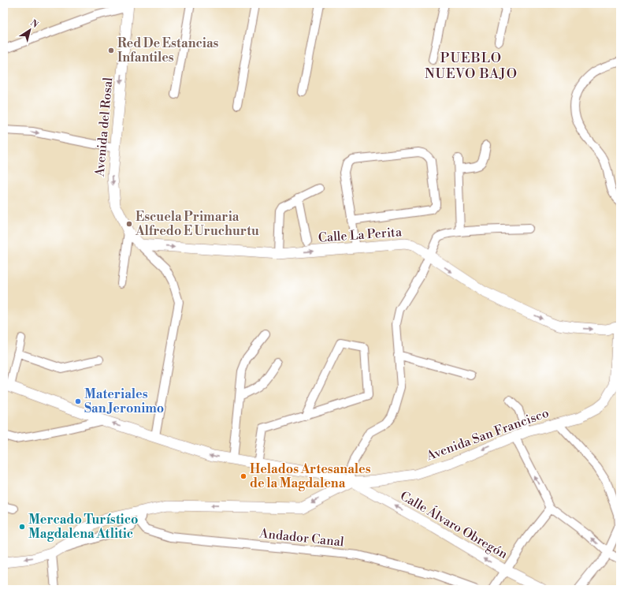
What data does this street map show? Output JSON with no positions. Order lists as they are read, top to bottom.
{
  "streets": {
    "street": [
      "Avenida del Rosal",
      "Calle La Perita",
      "Avenida San Francisco",
      "Calle Álvaro Obregón",
      "Andador Canal"
    ]
  },
  "crossings": [
    ["Avenida del Rosal", "Calle La Perita"],
    ["Calle La Perita", "Avenida San Francisco"],
    ["Avenida San Francisco", "Calle Álvaro Obregón"]
  ],
  "one_way": ["Calle La Perita", "Avenida San Francisco", "Calle Álvaro Obregón"],
  "districts": ["PUEBLO NUEVO BAJO"],
  "places": [
    "Red De Estancias Infantiles",
    "Escuela Primaria Alfredo E Uruchurtu",
    "Materiales San Jeronimo",
    "Helados Artesanales de la Magdalena",
    "Mercado Turístico Magdalena Atlitic"
  ],
  "north": "top right"
}
